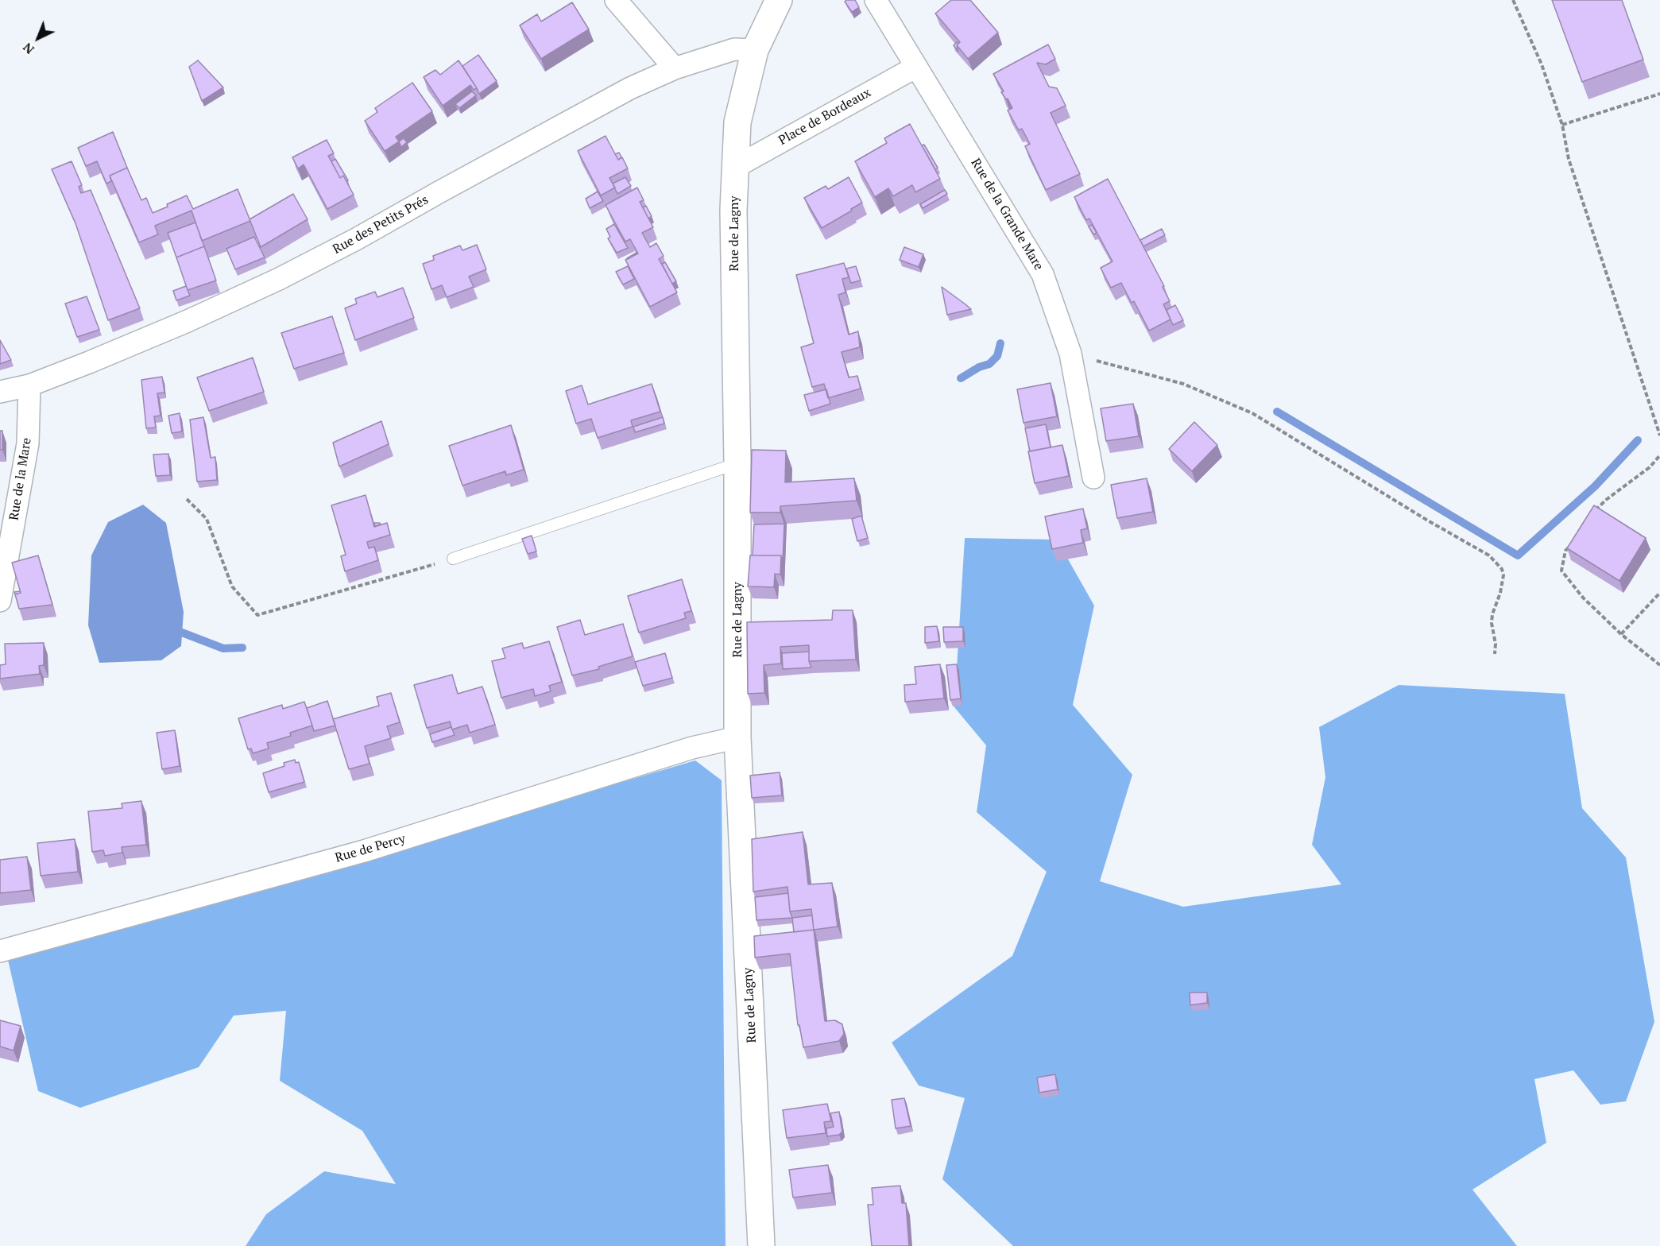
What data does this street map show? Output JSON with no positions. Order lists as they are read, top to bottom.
{
  "streets": {
    "main road": ["Rue de Lagny"],
    "street": [
      "Place de Bordeaux",
      "Rue de la Grande Mare",
      "Rue des Petits Prés",
      "Rue de la Mare",
      "Rue de Percy"
    ]
  },
  "crossings": [
    ["Place de Bordeaux", "Rue de la Grande Mare"],
    ["Place de Bordeaux", "Rue de Lagny"],
    ["Rue des Petits Prés", "Rue de Lagny"],
    ["Rue des Petits Prés", "Rue de la Mare"],
    ["Rue de Lagny", "Rue de Percy"]
  ],
  "north": "bottom left"
}
